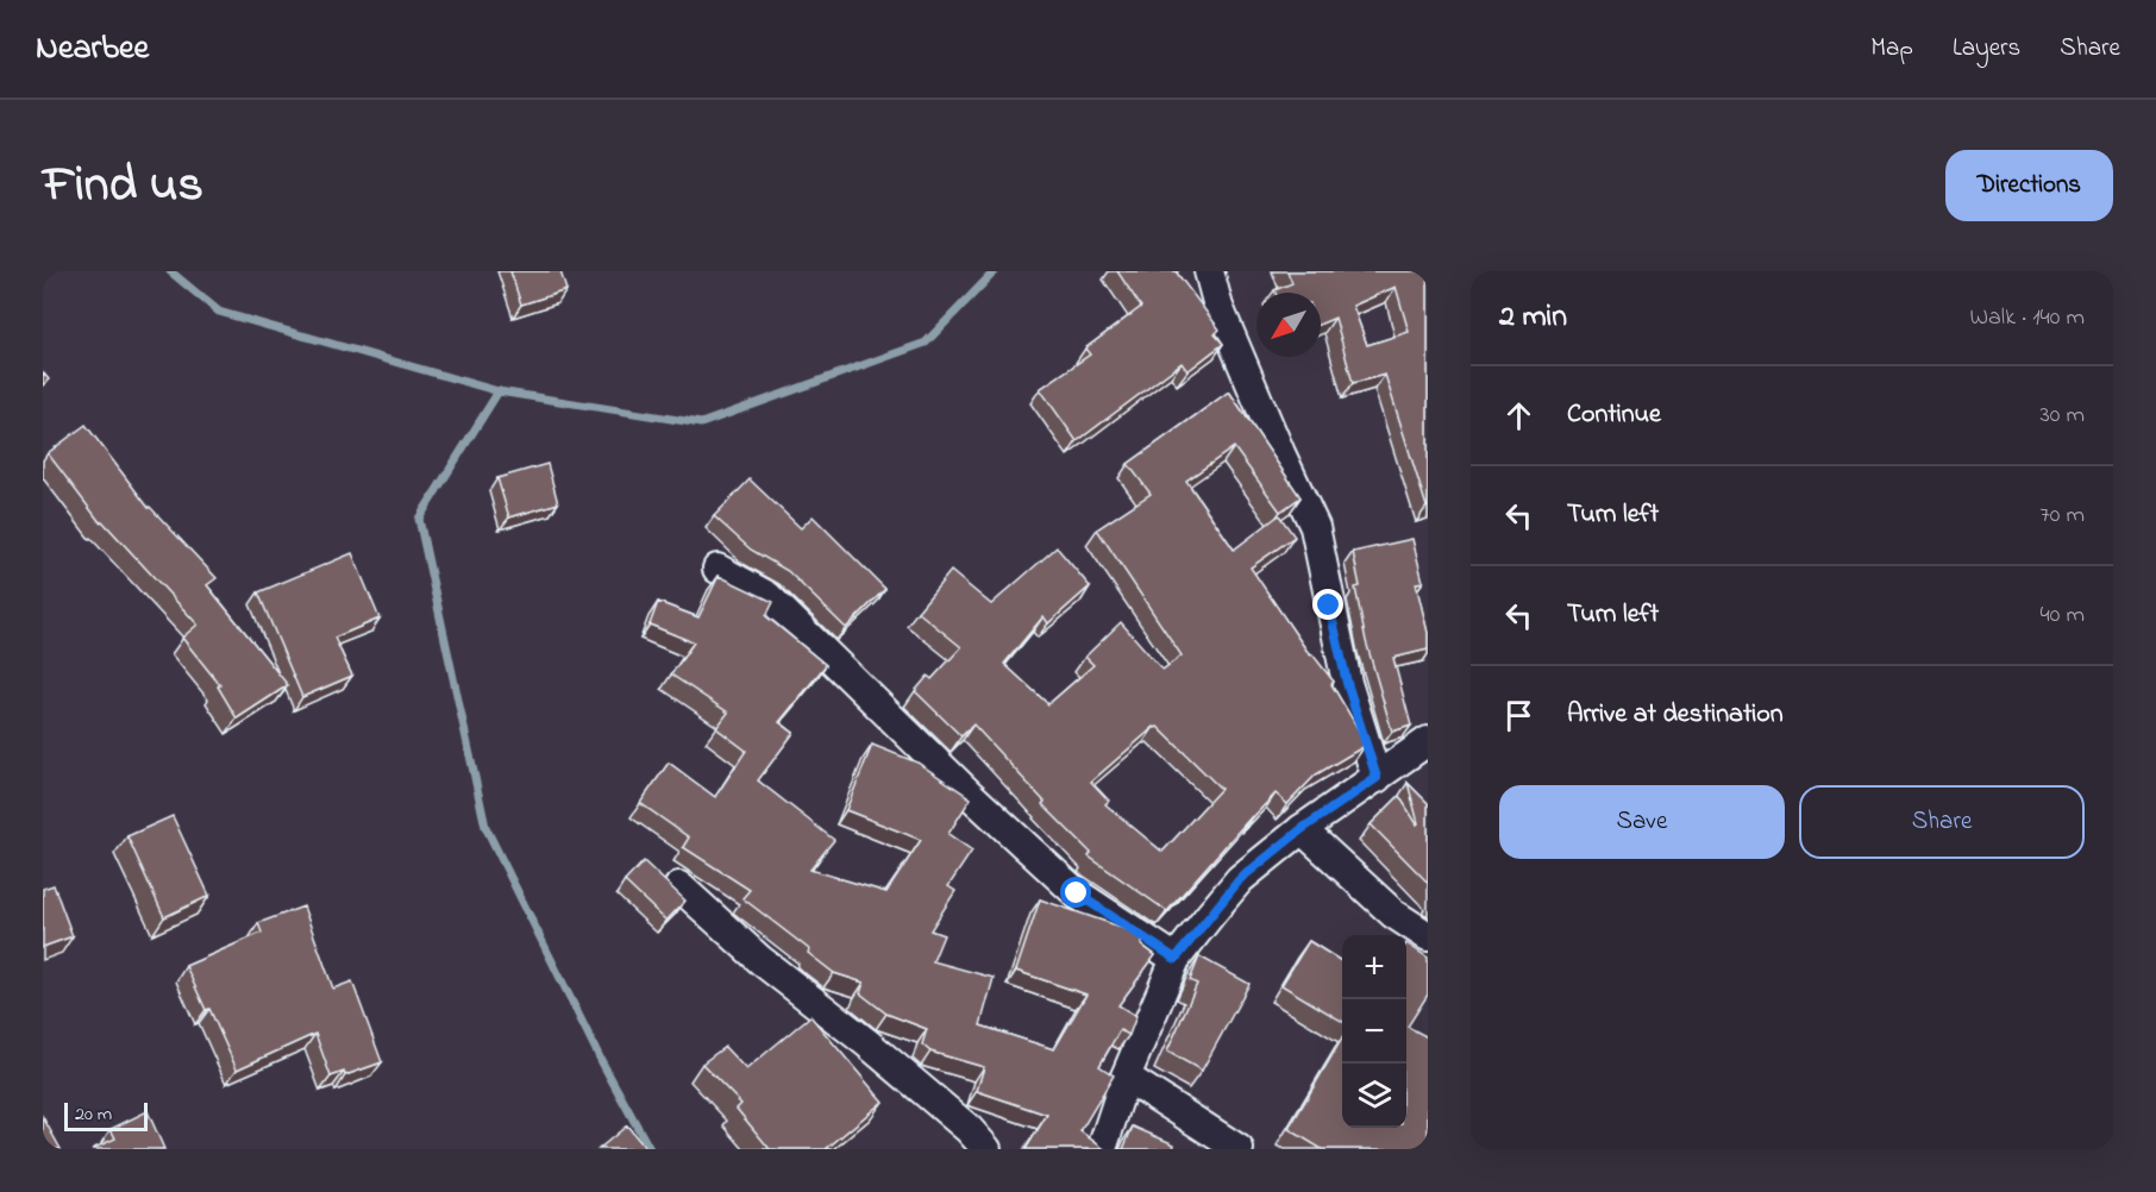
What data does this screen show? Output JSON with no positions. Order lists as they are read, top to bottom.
{
  "scale_bar": "20 m",
  "north": "bottom left",
  "page": {
    "header": "Nearbee",
    "nav": ["Map", "Layers", "Share"],
    "title": "Find us",
    "buttons": [
      "Directions",
      ["Save", "Share"]
    ],
    "heading": ["2 min", "Walk · 140 m"],
    "list": [
      ["Continue", "30 m"],
      ["Turn left", "70 m"],
      ["Turn left", "40 m"],
      "Arrive at destination"
    ],
    "map_buttons": ["+", "−"],
    "scale": "20 m"
  }
}
